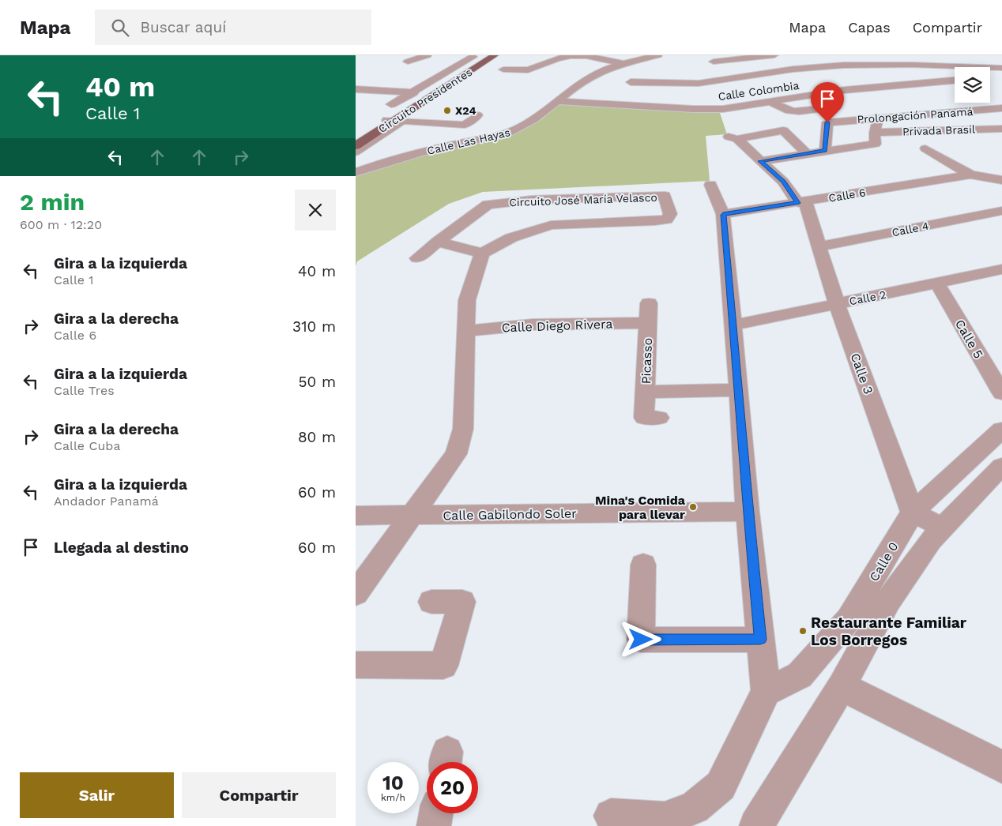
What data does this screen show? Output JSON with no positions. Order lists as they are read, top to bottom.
{
  "streets": {
    "main road": ["Circuito Presidentes"],
    "street": [
      "Calle Colombia",
      "Prolongación Panamá",
      "Privada Brasil",
      "Calle Las Hayas",
      "Calle 6",
      "Circuito José María Velasco",
      "Calle 4",
      "Calle 2",
      "Calle Diego Rivera",
      "Calle 5",
      "Picasso",
      "Calle 3",
      "Calle Gabilondo Soler",
      "Calle 0"
    ]
  },
  "crossings": [
    ["Calle Colombia", "Calle Las Hayas"],
    ["Prolongación Panamá", "Privada Brasil"],
    ["Privada Brasil", "Calle 3"],
    ["Calle 6", "Calle 3"],
    ["Calle 4", "Calle 3"],
    ["Calle 2", "Calle 5"],
    ["Calle 2", "Calle 3"],
    ["Calle Diego Rivera", "Picasso"],
    ["Calle 3", "Calle 0"]
  ],
  "places": ["X24", "Mina's Comida para llevar", "Restaurante Familiar Los Borregos"],
  "page": {
    "header": "Mapa",
    "search": "Buscar aquí",
    "nav": ["Mapa", "Capas", "Compartir"],
    "turn": ["40 m", "Calle 1"],
    "heading": ["2 min", "600 m · 12:20"],
    "list": [
      {
        "name": "Gira a la izquierda",
        "note": "Calle 1",
        "value": "40 m"
      },
      {
        "name": "Gira a la derecha",
        "note": "Calle 6",
        "value": "310 m"
      },
      {
        "name": "Gira a la izquierda",
        "note": "Calle Tres",
        "value": "50 m"
      },
      {
        "name": "Gira a la derecha",
        "note": "Calle Cuba",
        "value": "80 m"
      },
      {
        "name": "Gira a la izquierda",
        "note": "Andador Panamá",
        "value": "60 m"
      },
      {
        "name": "Llegada al destino",
        "value": "60 m"
      }
    ],
    "speed": "10 km/h",
    "limit": "20",
    "buttons": ["Salir", "Compartir"]
  }
}
